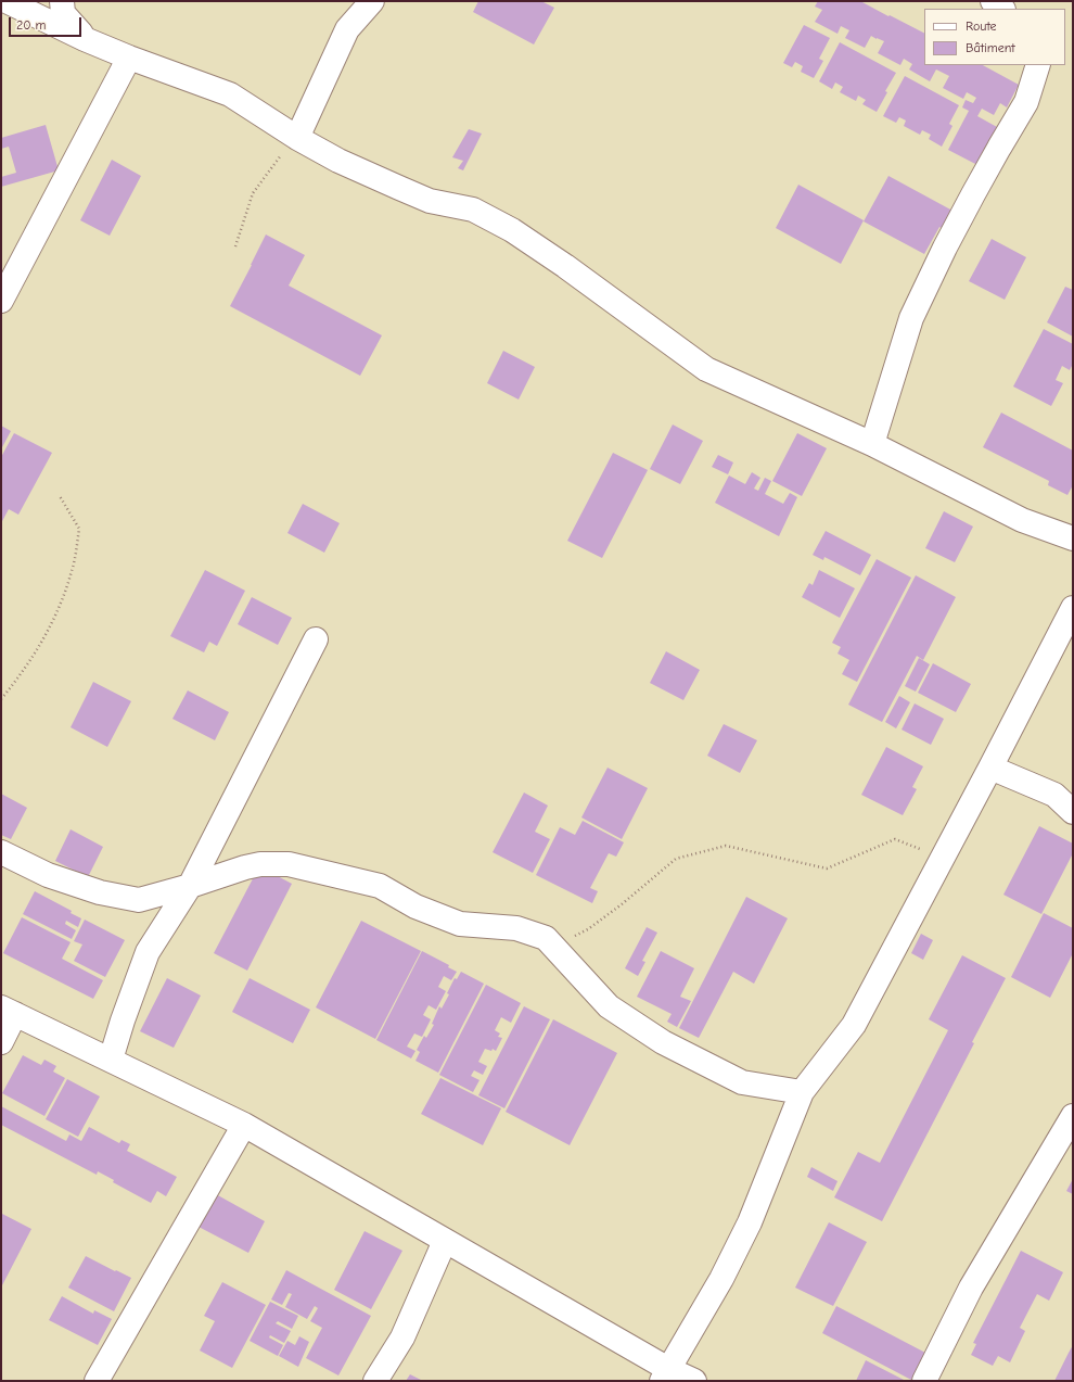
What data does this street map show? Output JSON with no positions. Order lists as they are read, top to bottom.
{
  "legend": ["Route", "Bâtiment"],
  "scale_bar": "20 m"
}
